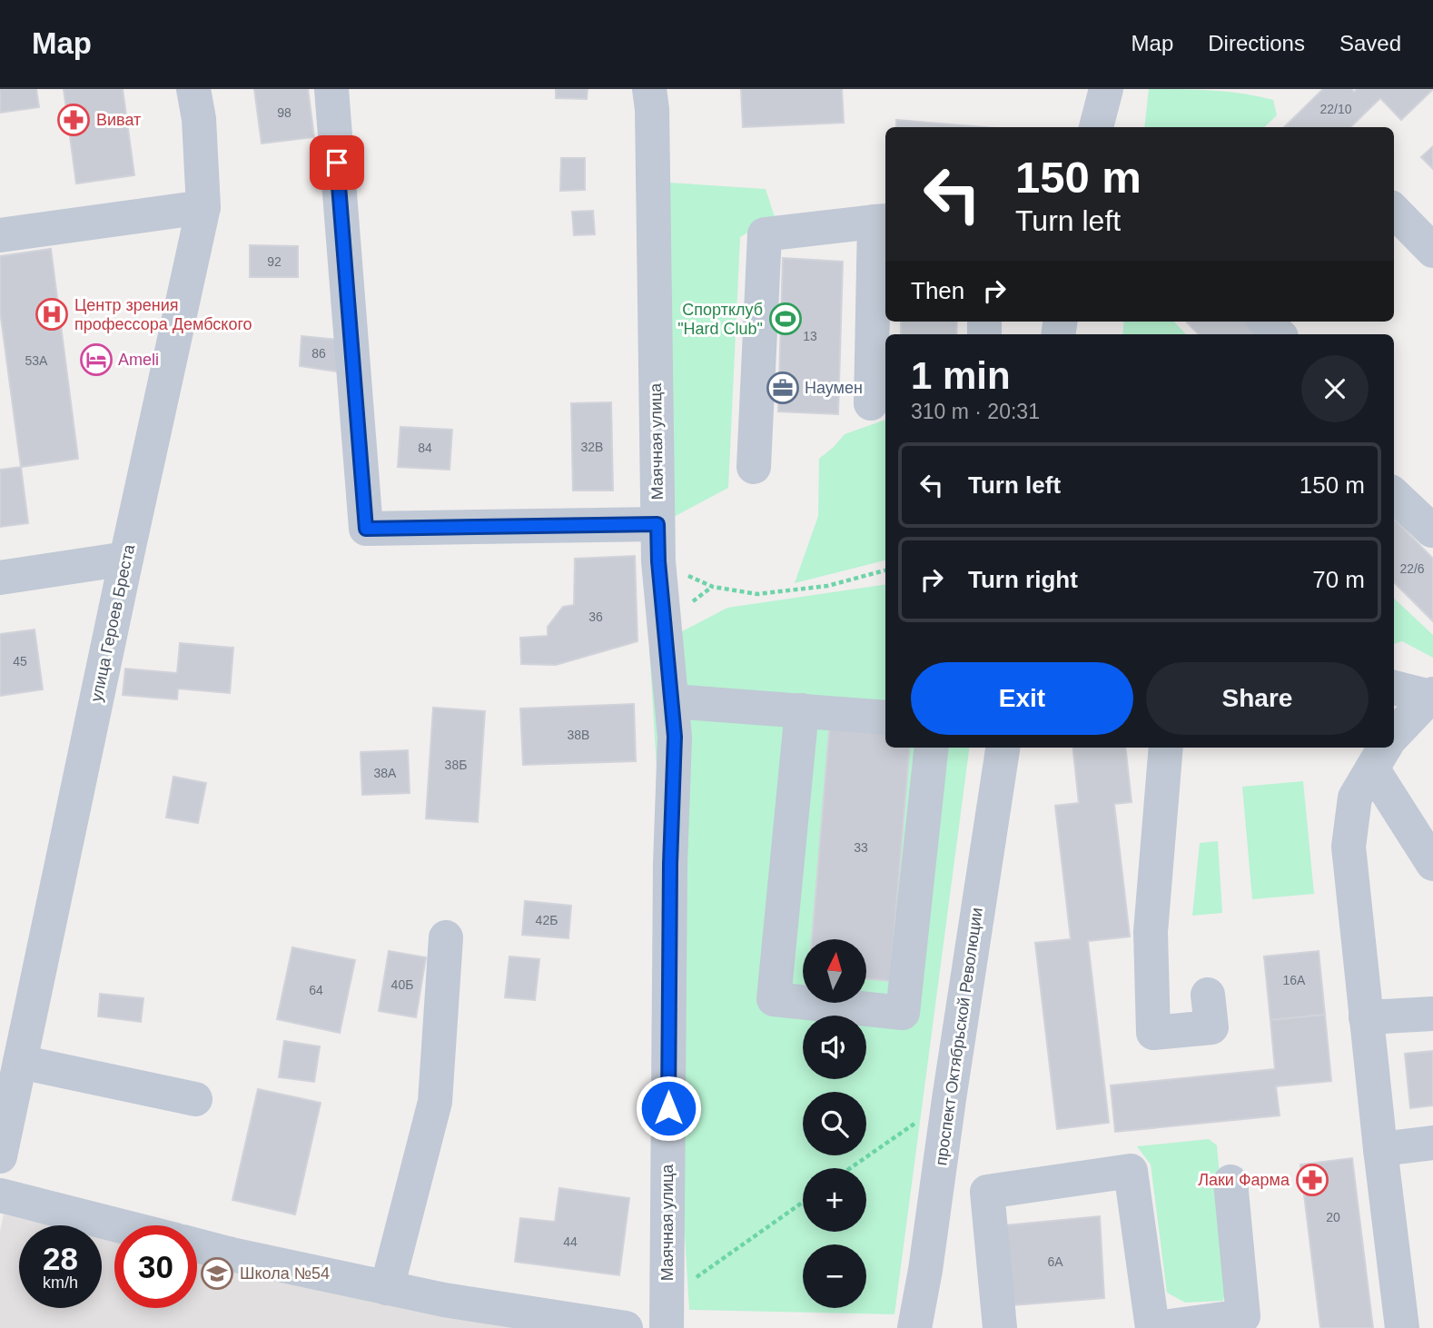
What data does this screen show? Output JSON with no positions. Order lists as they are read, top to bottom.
{
  "streets": {
    "street": ["Маячная улица", "улица Героев Бреста", "проспект Октябрьской Революции"]
  },
  "places": {
    "pharmacy": ["Виват", "Лаки Фарма"],
    "hospital": ["Центр зрения профессора Дембского"],
    "sports": ["Спортклуб \"Hard Club\""],
    "hotel": ["Ameli"],
    "office": ["Наумен"],
    "school or university": ["Школа №54"]
  },
  "house_numbers": [
    "22/10",
    "98",
    "92",
    "13",
    "86",
    "53А",
    "32В",
    "84",
    "22/6",
    "36",
    "45",
    "38В",
    "38Б",
    "38А",
    "33",
    "42Б",
    "16А",
    "40Б",
    "64",
    "20",
    "44",
    "6А"
  ],
  "north": "top",
  "page": {
    "header": "Map",
    "nav": ["Map", "Directions", "Saved"],
    "turn": ["150 m", "Turn left"],
    "then": "Then",
    "heading": ["1 min", "310 m · 20:31"],
    "list": [
      {
        "name": "Turn left",
        "value": "150 m"
      },
      {
        "name": "Turn right",
        "value": "70 m"
      }
    ],
    "buttons": ["Exit", "Share"],
    "map_buttons": ["+", "−"],
    "speed": "28 km/h",
    "limit": "30"
  }
}
